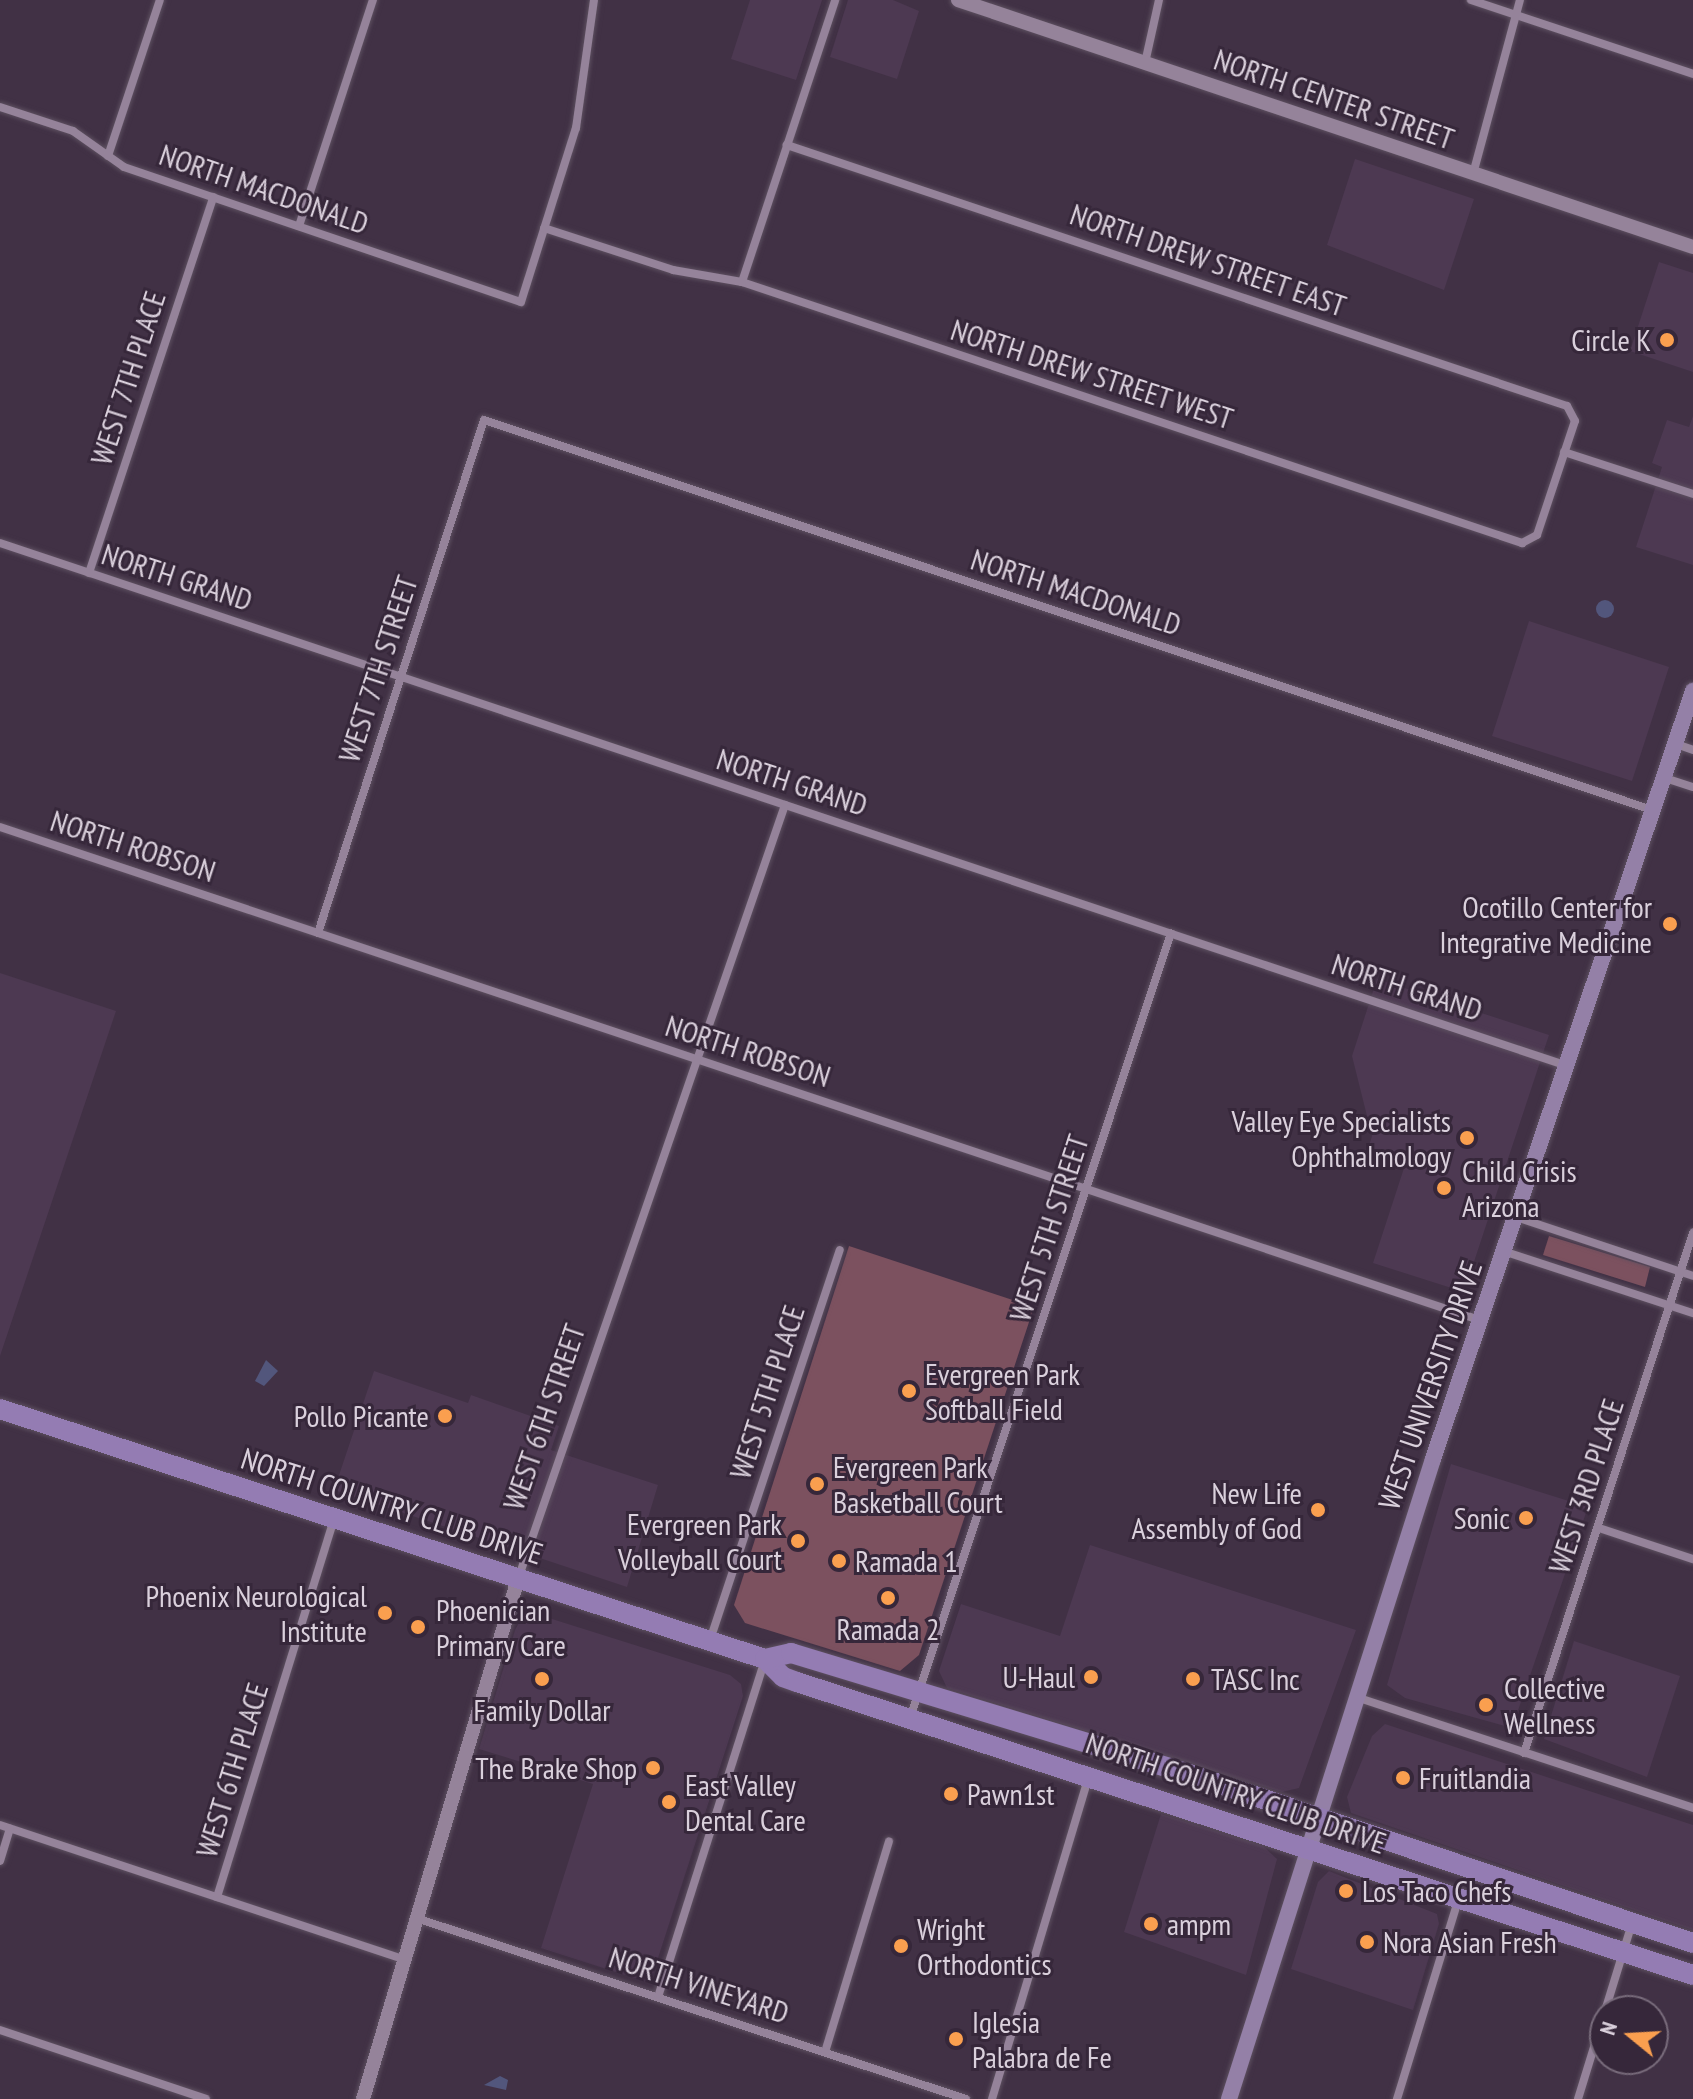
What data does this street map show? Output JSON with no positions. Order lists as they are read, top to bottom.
{
  "streets": {
    "main road": ["WEST UNIVERSITY DRIVE", "NORTH COUNTRY CLUB DRIVE"],
    "street": [
      "NORTH CENTER STREET",
      "NORTH MACDONALD",
      "NORTH DREW STREET EAST",
      "NORTH DREW STREET WEST",
      "WEST 7TH PLACE",
      "NORTH GRAND",
      "WEST 7TH STREET",
      "NORTH ROBSON",
      "WEST 5TH STREET",
      "WEST 5TH PLACE",
      "WEST 6TH STREET",
      "WEST 3RD PLACE",
      "WEST 6TH PLACE",
      "NORTH VINEYARD"
    ]
  },
  "crossings": [
    ["NORTH MACDONALD", "NORTH DREW STREET WEST"],
    ["NORTH MACDONALD", "WEST 7TH PLACE"],
    ["NORTH MACDONALD", "WEST 7TH STREET"],
    ["NORTH MACDONALD", "WEST UNIVERSITY DRIVE"],
    ["NORTH DREW STREET EAST", "NORTH DREW STREET WEST"],
    ["WEST 7TH PLACE", "NORTH GRAND"],
    ["NORTH GRAND", "WEST 7TH STREET"],
    ["NORTH GRAND", "WEST 5TH STREET"],
    ["NORTH GRAND", "WEST UNIVERSITY DRIVE"],
    ["NORTH GRAND", "WEST 6TH STREET"],
    ["WEST 7TH STREET", "NORTH ROBSON"],
    ["NORTH ROBSON", "WEST 5TH STREET"],
    ["NORTH ROBSON", "WEST UNIVERSITY DRIVE"],
    ["NORTH ROBSON", "WEST 6TH STREET"],
    ["WEST 5TH STREET", "NORTH COUNTRY CLUB DRIVE"],
    ["WEST UNIVERSITY DRIVE", "NORTH COUNTRY CLUB DRIVE"],
    ["WEST 5TH PLACE", "NORTH COUNTRY CLUB DRIVE"],
    ["WEST 6TH STREET", "NORTH COUNTRY CLUB DRIVE"],
    ["WEST 6TH STREET", "NORTH VINEYARD"],
    ["NORTH COUNTRY CLUB DRIVE", "WEST 6TH PLACE"]
  ],
  "places": [
    "Circle K",
    "Ocotillo Center for Integrative Medicine",
    "Valley Eye Specialists Ophthalmology",
    "Child Crisis Arizona",
    "Evergreen Park Softball Field",
    "Pollo Picante",
    "Evergreen Park Basketball Court",
    "New Life Assembly of God",
    "Sonic",
    "Evergreen Park Volleyball Court",
    "Ramada 1",
    "Ramada 2",
    "Phoenix Neurological Institute",
    "Phoenician Primary Care",
    "U-Haul",
    "Family Dollar",
    "TASC Inc",
    "Collective Wellness",
    "The Brake Shop",
    "Fruitlandia",
    "Pawn1st",
    "East Valley Dental Care",
    "Los Taco Chefs",
    "ampm",
    "Nora Asian Fresh",
    "Wright Orthodontics",
    "Iglesia Palabra de Fe"
  ],
  "north": "left"
}
